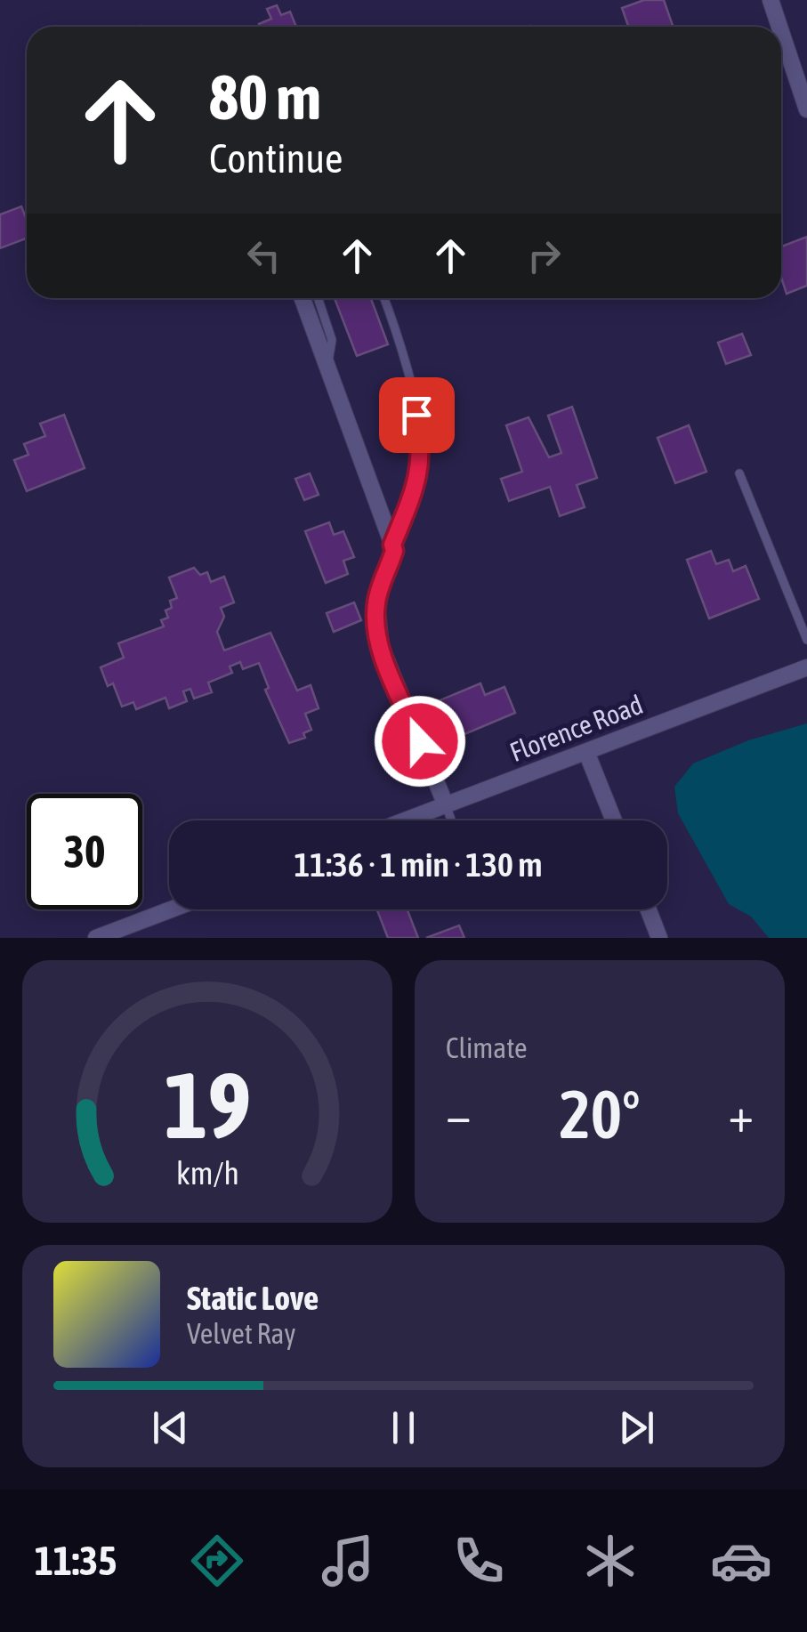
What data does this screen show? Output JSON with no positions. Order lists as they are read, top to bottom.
{
  "streets": {
    "street": ["Florence Road"]
  },
  "page": {
    "turn": ["80 m", "Continue"],
    "limit": "30",
    "trip": "11:36 · 1 min · 130 m",
    "tile": "Climate",
    "heat": ["−", "20°", "+"],
    "song": ["Static Love", "Velvet Ray"],
    "tabs": "11:35",
    "gauge": ["19", "km/h"]
  }
}
